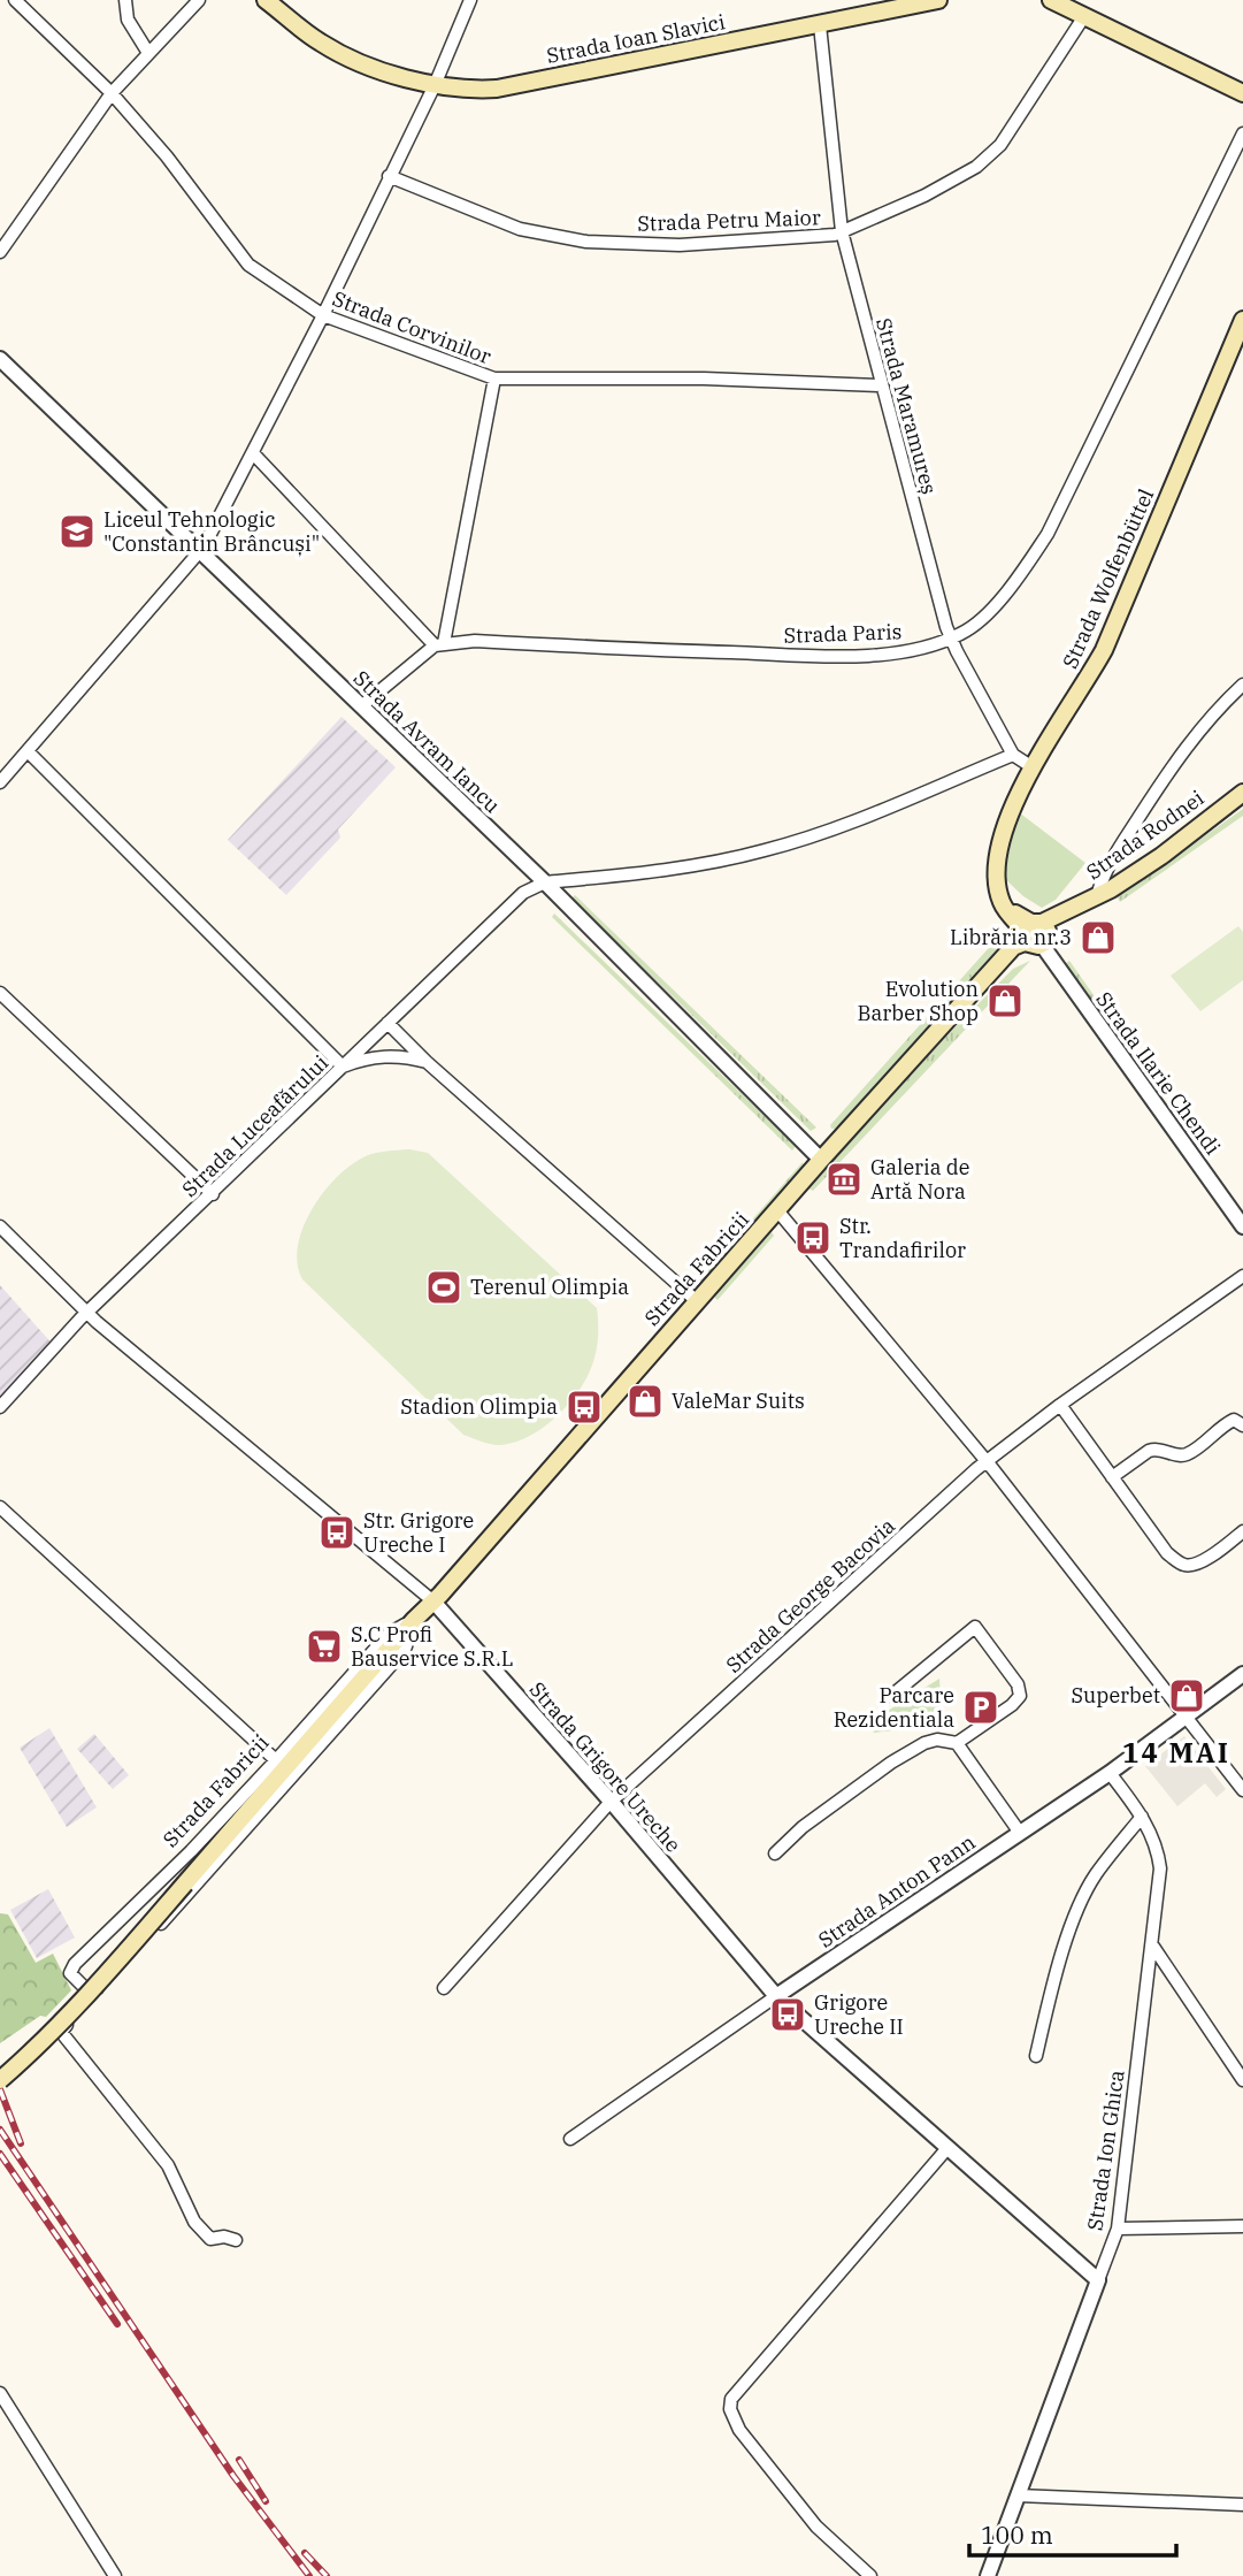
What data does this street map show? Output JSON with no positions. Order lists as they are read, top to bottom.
{
  "streets": {
    "main road": [
      "Strada Ioan Slavici",
      "Strada Wolfenbüttel",
      "Strada Rodnei",
      "Strada Fabricii"
    ],
    "street": [
      "Strada Petru Maior",
      "Strada Corvinilor",
      "Strada Maramureș",
      "Strada Paris",
      "Strada Avram Iancu",
      "Strada Ilarie Chendi",
      "Strada Luceafărului",
      "Strada George Bacovia",
      "Strada Grigore Ureche",
      "Strada Anton Pann",
      "Strada Ion Ghica"
    ]
  },
  "crossings": [
    ["Strada Ioan Slavici", "Strada Maramureș"],
    ["Strada Petru Maior", "Strada Maramureș"],
    ["Strada Corvinilor", "Strada Maramureș"],
    ["Strada Maramureș", "Strada Wolfenbüttel"],
    ["Strada Maramureș", "Strada Paris"],
    ["Strada Wolfenbüttel", "Strada Rodnei"],
    ["Strada Wolfenbüttel", "Strada Ilarie Chendi"],
    ["Strada Wolfenbüttel", "Strada Fabricii"],
    ["Strada Avram Iancu", "Strada Luceafărului"],
    ["Strada Avram Iancu", "Strada Fabricii"],
    ["Strada Rodnei", "Strada Ilarie Chendi"],
    ["Strada Rodnei", "Strada Fabricii"],
    ["Strada Ilarie Chendi", "Strada Fabricii"],
    ["Strada Luceafărului", "Strada Grigore Ureche"],
    ["Strada Fabricii", "Strada Grigore Ureche"],
    ["Strada George Bacovia", "Strada Grigore Ureche"],
    ["Strada Grigore Ureche", "Strada Anton Pann"],
    ["Strada Grigore Ureche", "Strada Ion Ghica"],
    ["Strada Anton Pann", "Strada Ion Ghica"]
  ],
  "districts": ["14 MAI"],
  "places": {
    "school or university": ["Liceul Tehnologic \"Constantin Brâncuși\""],
    "shop": [
      "Librăria nr.3",
      "Evolution Barber Shop",
      "ValeMar Suits",
      "Superbet"
    ],
    "museum": ["Galeria de Artă Nora"],
    "bus stop": [
      "Str. Trandafirilor",
      "Stadion Olimpia",
      "Str. Grigore Ureche I",
      "Grigore Ureche II"
    ],
    "sports": ["Terenul Olimpia"],
    "supermarket": ["S.C Profi Bauservice S.R.L"],
    "parking": ["Parcare Rezidentiala"]
  },
  "scale_bar": "100 m"
}
